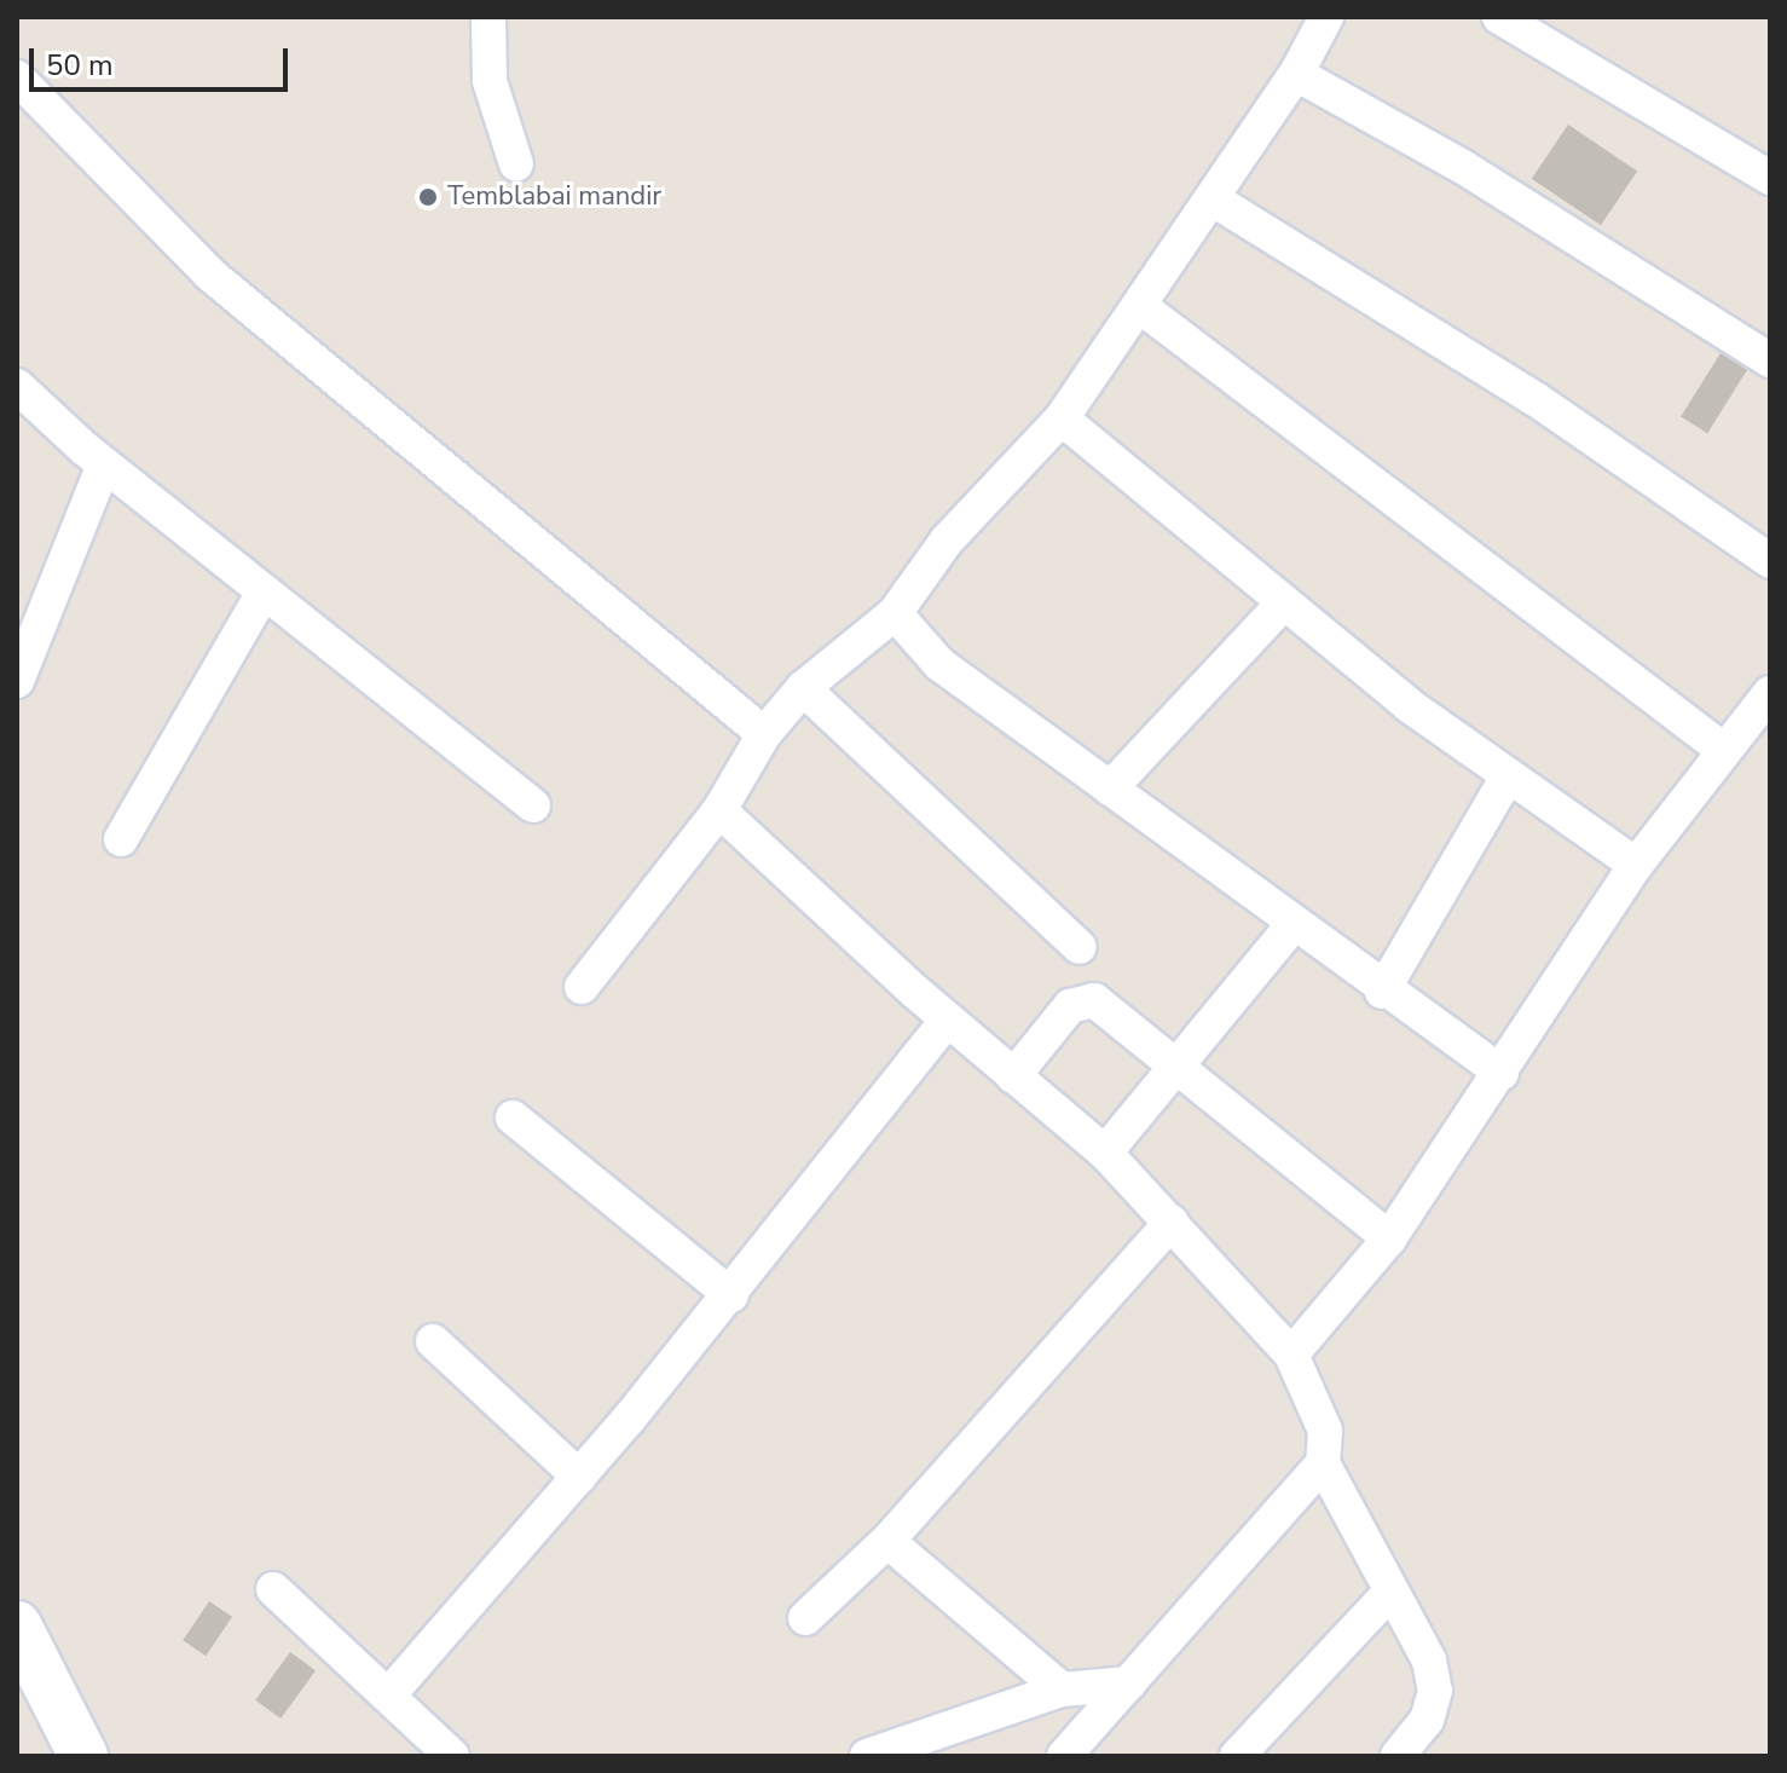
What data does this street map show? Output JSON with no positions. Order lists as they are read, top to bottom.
{
  "places": ["Temblabai mandir"],
  "scale_bar": "50 m"
}
